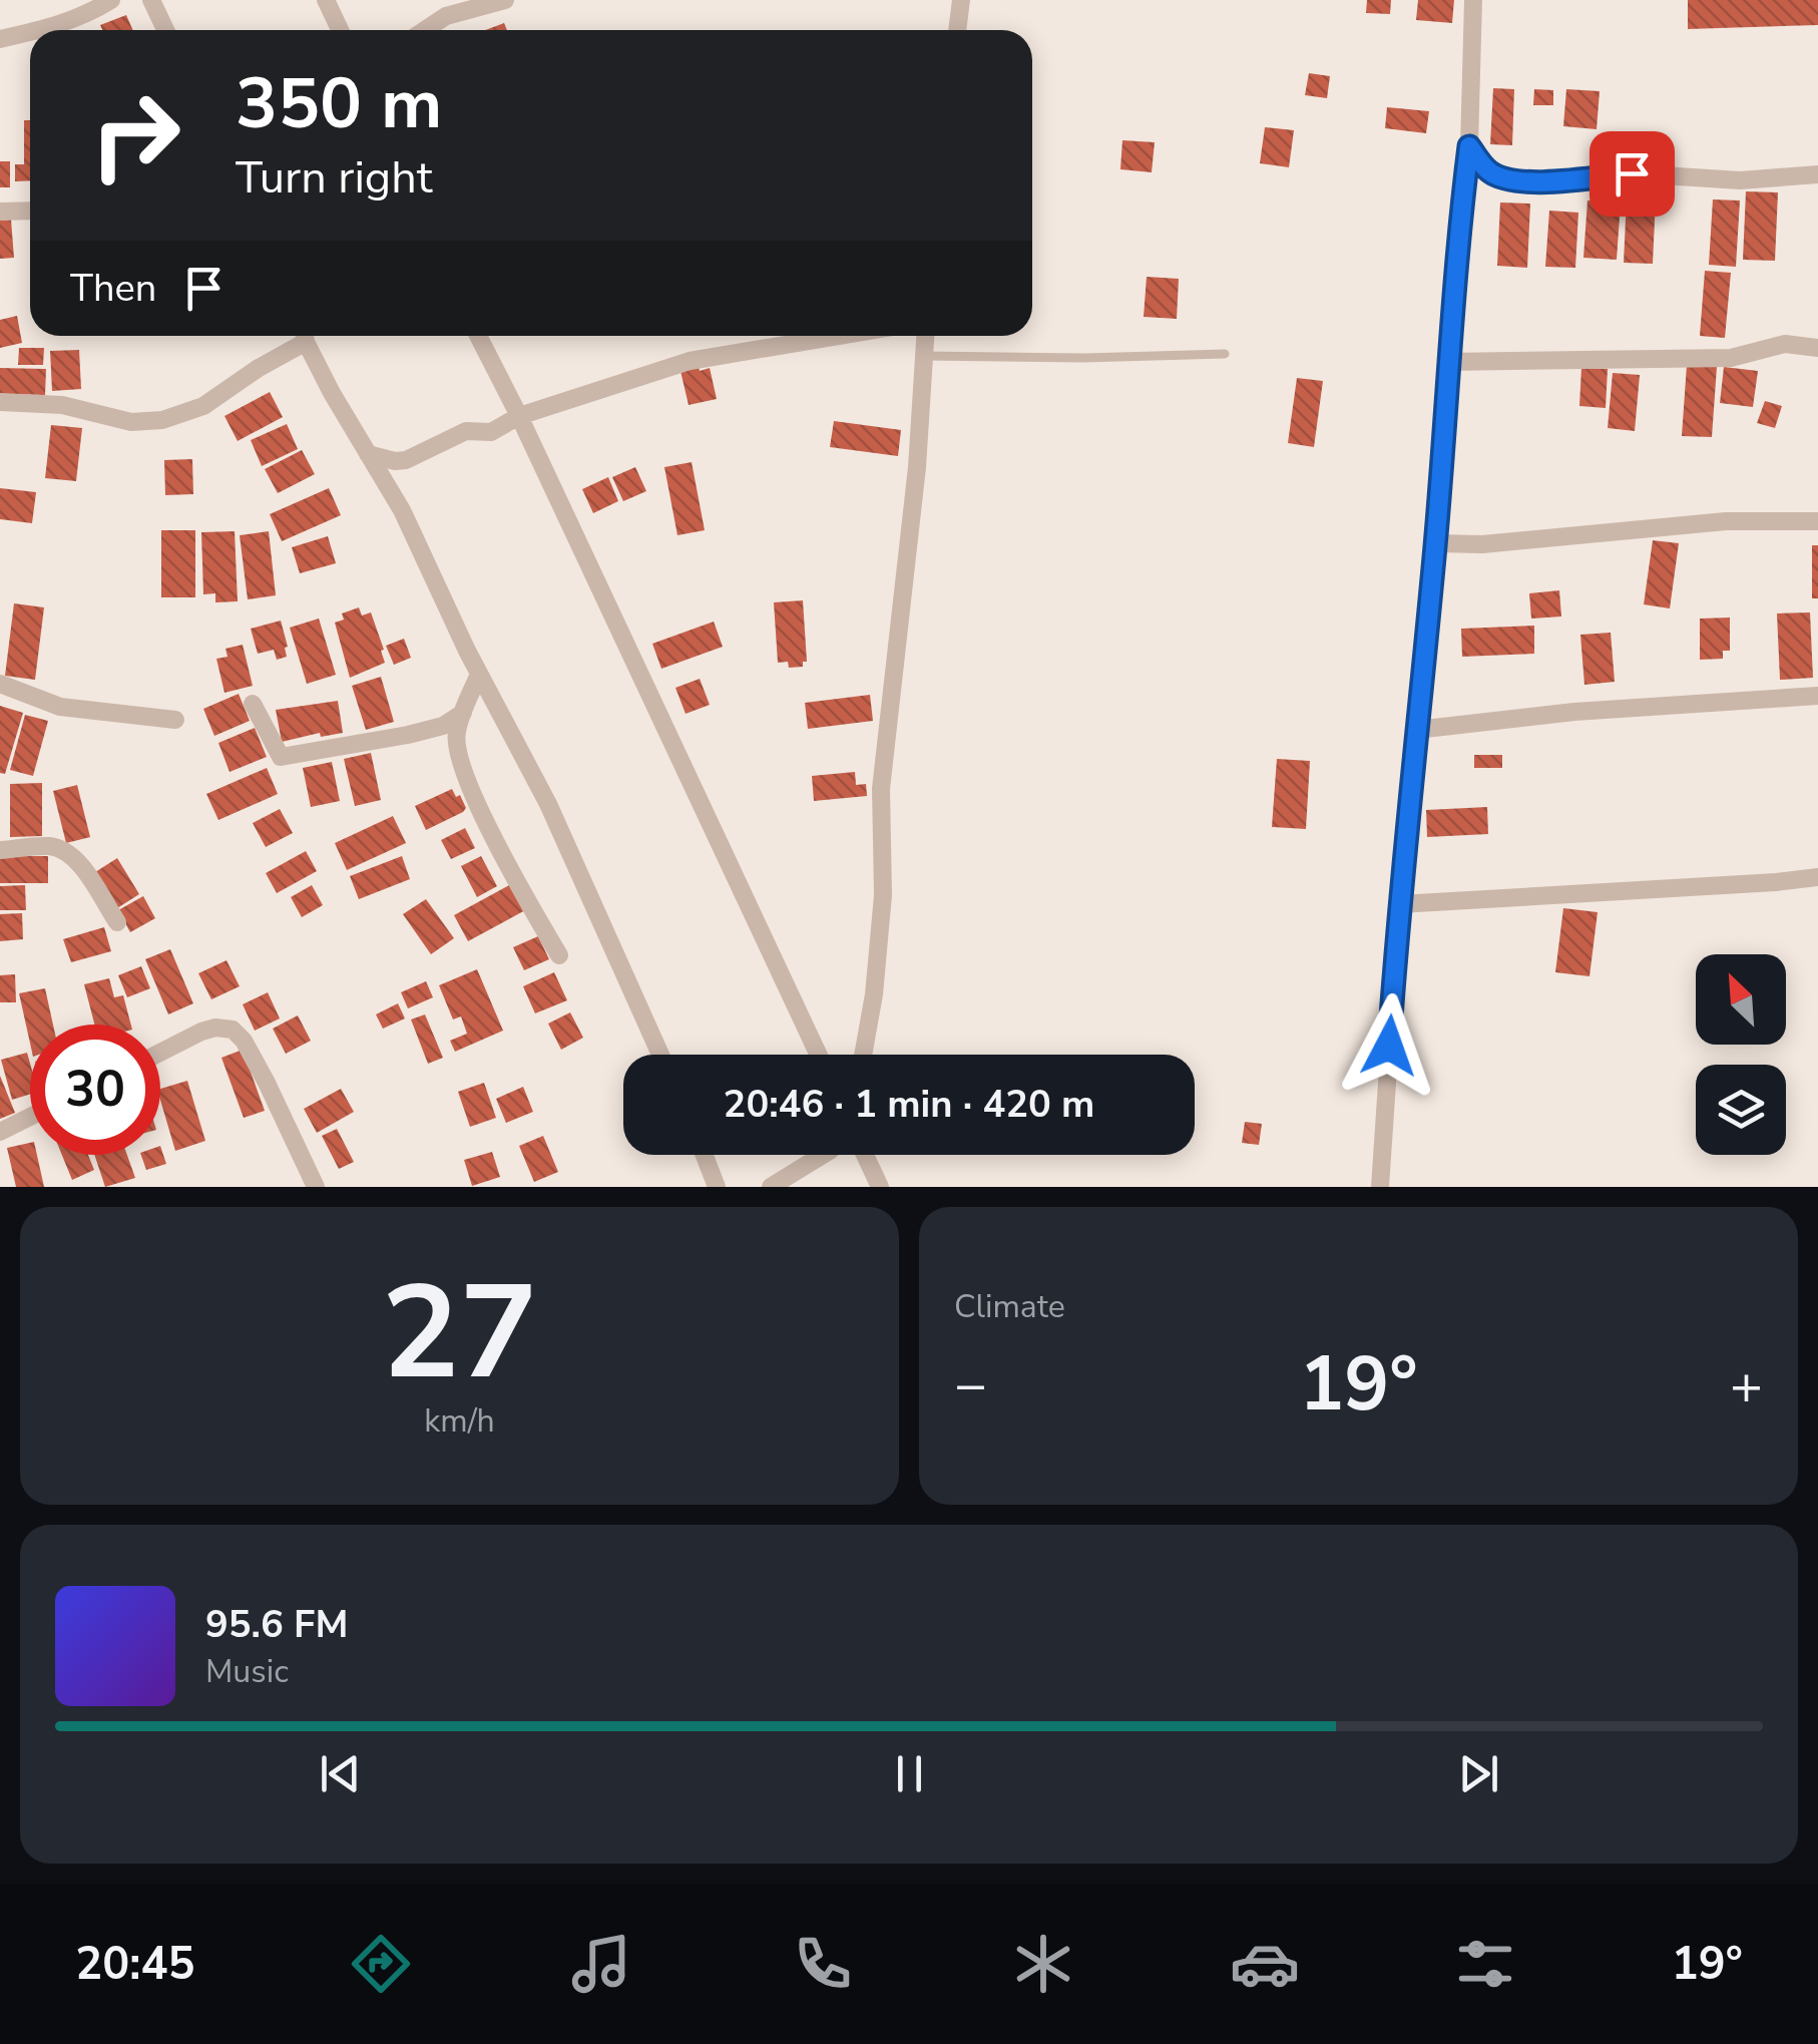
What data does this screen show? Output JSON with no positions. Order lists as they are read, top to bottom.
{
  "north": "top left",
  "page": {
    "turn": ["350 m", "Turn right"],
    "then": "Then",
    "limit": "30",
    "trip": "20:46 · 1 min · 420 m",
    "tile": [
      ["27", "km/h"],
      "Climate"
    ],
    "heat": ["−", "19°", "+"],
    "song": ["95.6 FM", "Music"],
    "tabs": ["20:45", "19°"]
  }
}
